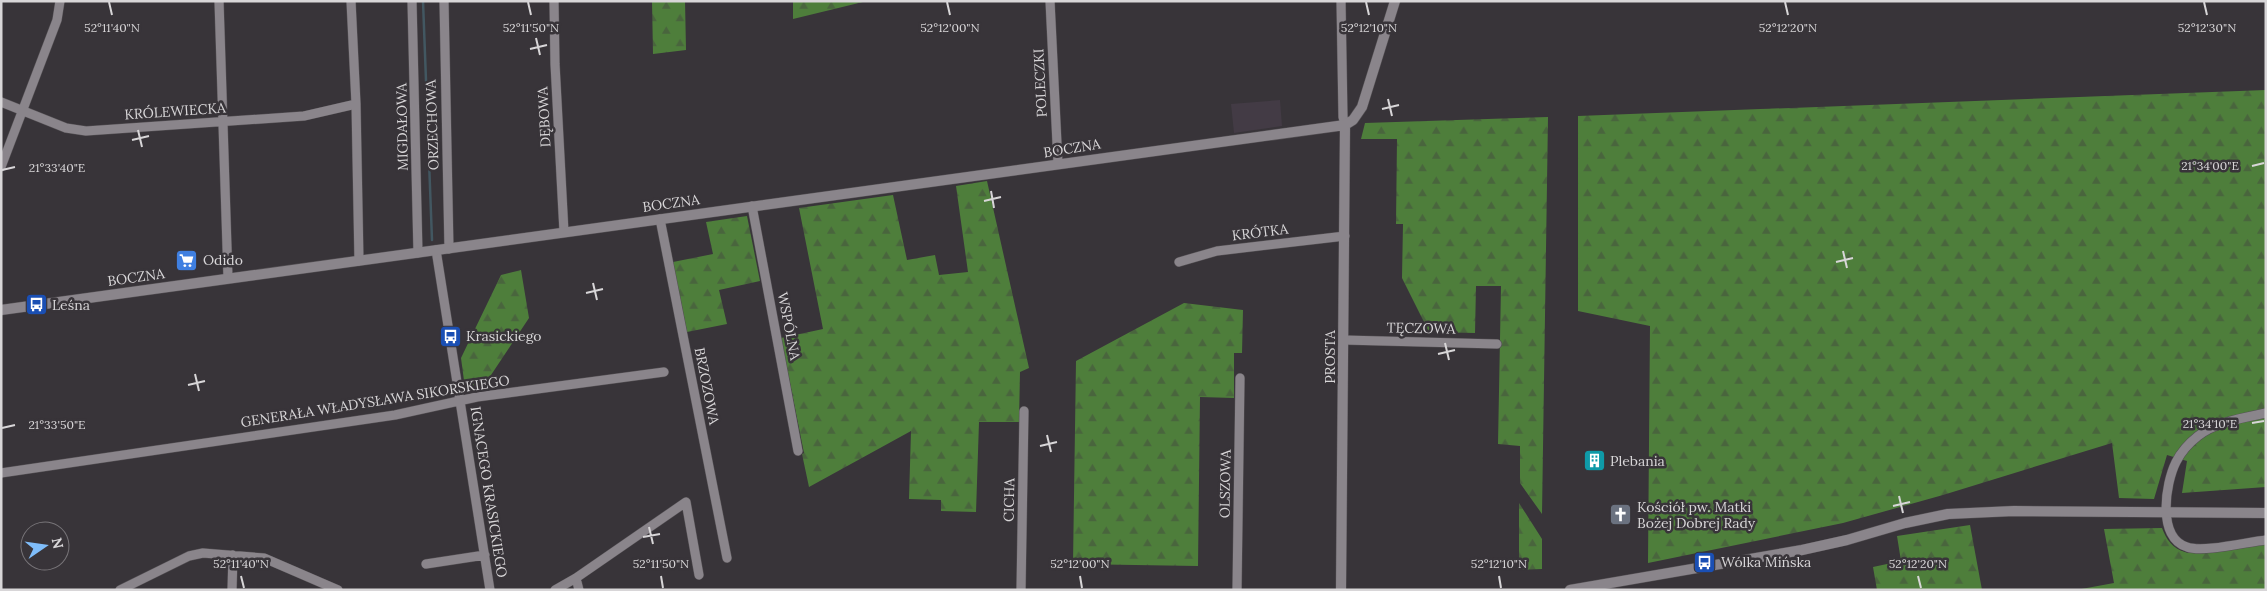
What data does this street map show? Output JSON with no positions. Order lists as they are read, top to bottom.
{
  "streets": {
    "street": [
      "POLECZKI",
      "KRÓLEWIECKA",
      "DĘBOWA",
      "ORZECHOWA",
      "MIGDAŁOWA",
      "BOCZNA",
      "KRÓTKA",
      "WSPÓLNA",
      "TĘCZOWA",
      "PROSTA",
      "BRZOZOWA",
      "GENERAŁA WŁADYSŁAWA SIKORSKIEGO",
      "OLSZOWA",
      "IGNACEGO KRASICKIEGO",
      "CICHA"
    ]
  },
  "crossings": [
    ["POLECZKI", "BOCZNA"],
    ["DĘBOWA", "BOCZNA"],
    ["ORZECHOWA", "BOCZNA"],
    ["MIGDAŁOWA", "BOCZNA"],
    ["BOCZNA", "WSPÓLNA"],
    ["BOCZNA", "PROSTA"],
    ["BOCZNA", "BRZOZOWA"],
    ["BOCZNA", "IGNACEGO KRASICKIEGO"],
    ["KRÓTKA", "PROSTA"],
    ["TĘCZOWA", "PROSTA"],
    ["GENERAŁA WŁADYSŁAWA SIKORSKIEGO", "IGNACEGO KRASICKIEGO"]
  ],
  "places": {
    "supermarket": ["Odido"],
    "bus stop": ["Leśna", "Krasickiego", "Wólka Mińska"],
    "building": ["Plebania"],
    "church": ["Kościół pw. Matki Bożej Dobrej Rady"]
  },
  "north": "right",
  "coordinates": [
    "52°11'40\"N",
    "52°11'50\"N",
    "52°12'00\"N",
    "52°12'10\"N",
    "52°12'20\"N",
    "52°12'30\"N",
    "21°34'00\"E",
    "21°33'40\"E",
    "21°34'10\"E",
    "21°33'50\"E"
  ]
}
